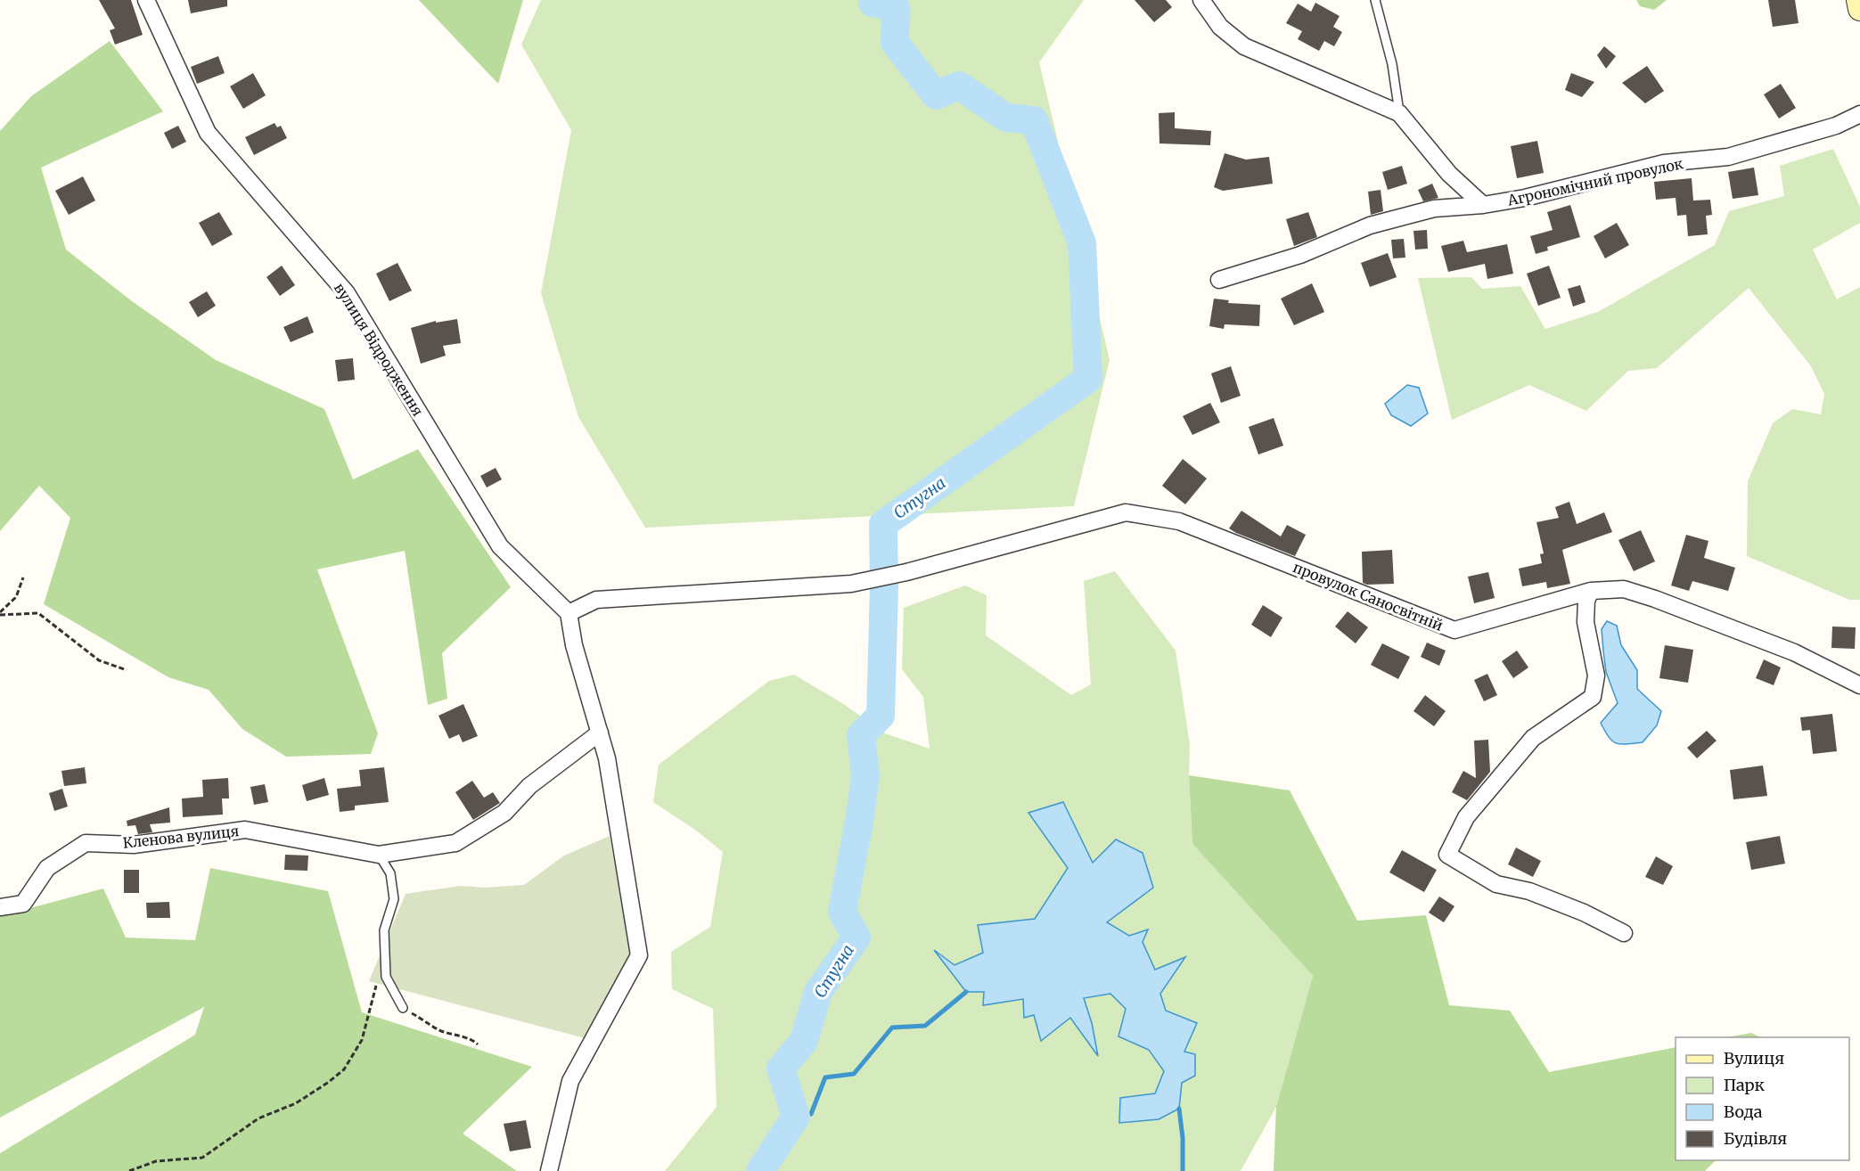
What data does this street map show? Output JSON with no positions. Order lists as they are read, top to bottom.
{
  "streets": {
    "street": [
      "Агрономічний провулок",
      "вулиця Відродження",
      "провулок Саносвітній",
      "Кленова вулиця"
    ]
  },
  "crossings": [
    ["вулиця Відродження", "провулок Саносвітній"]
  ],
  "water": ["Стугна"],
  "legend": [
    "Вулиця",
    "Парк",
    "Вода",
    "Будівля"
  ]
}
